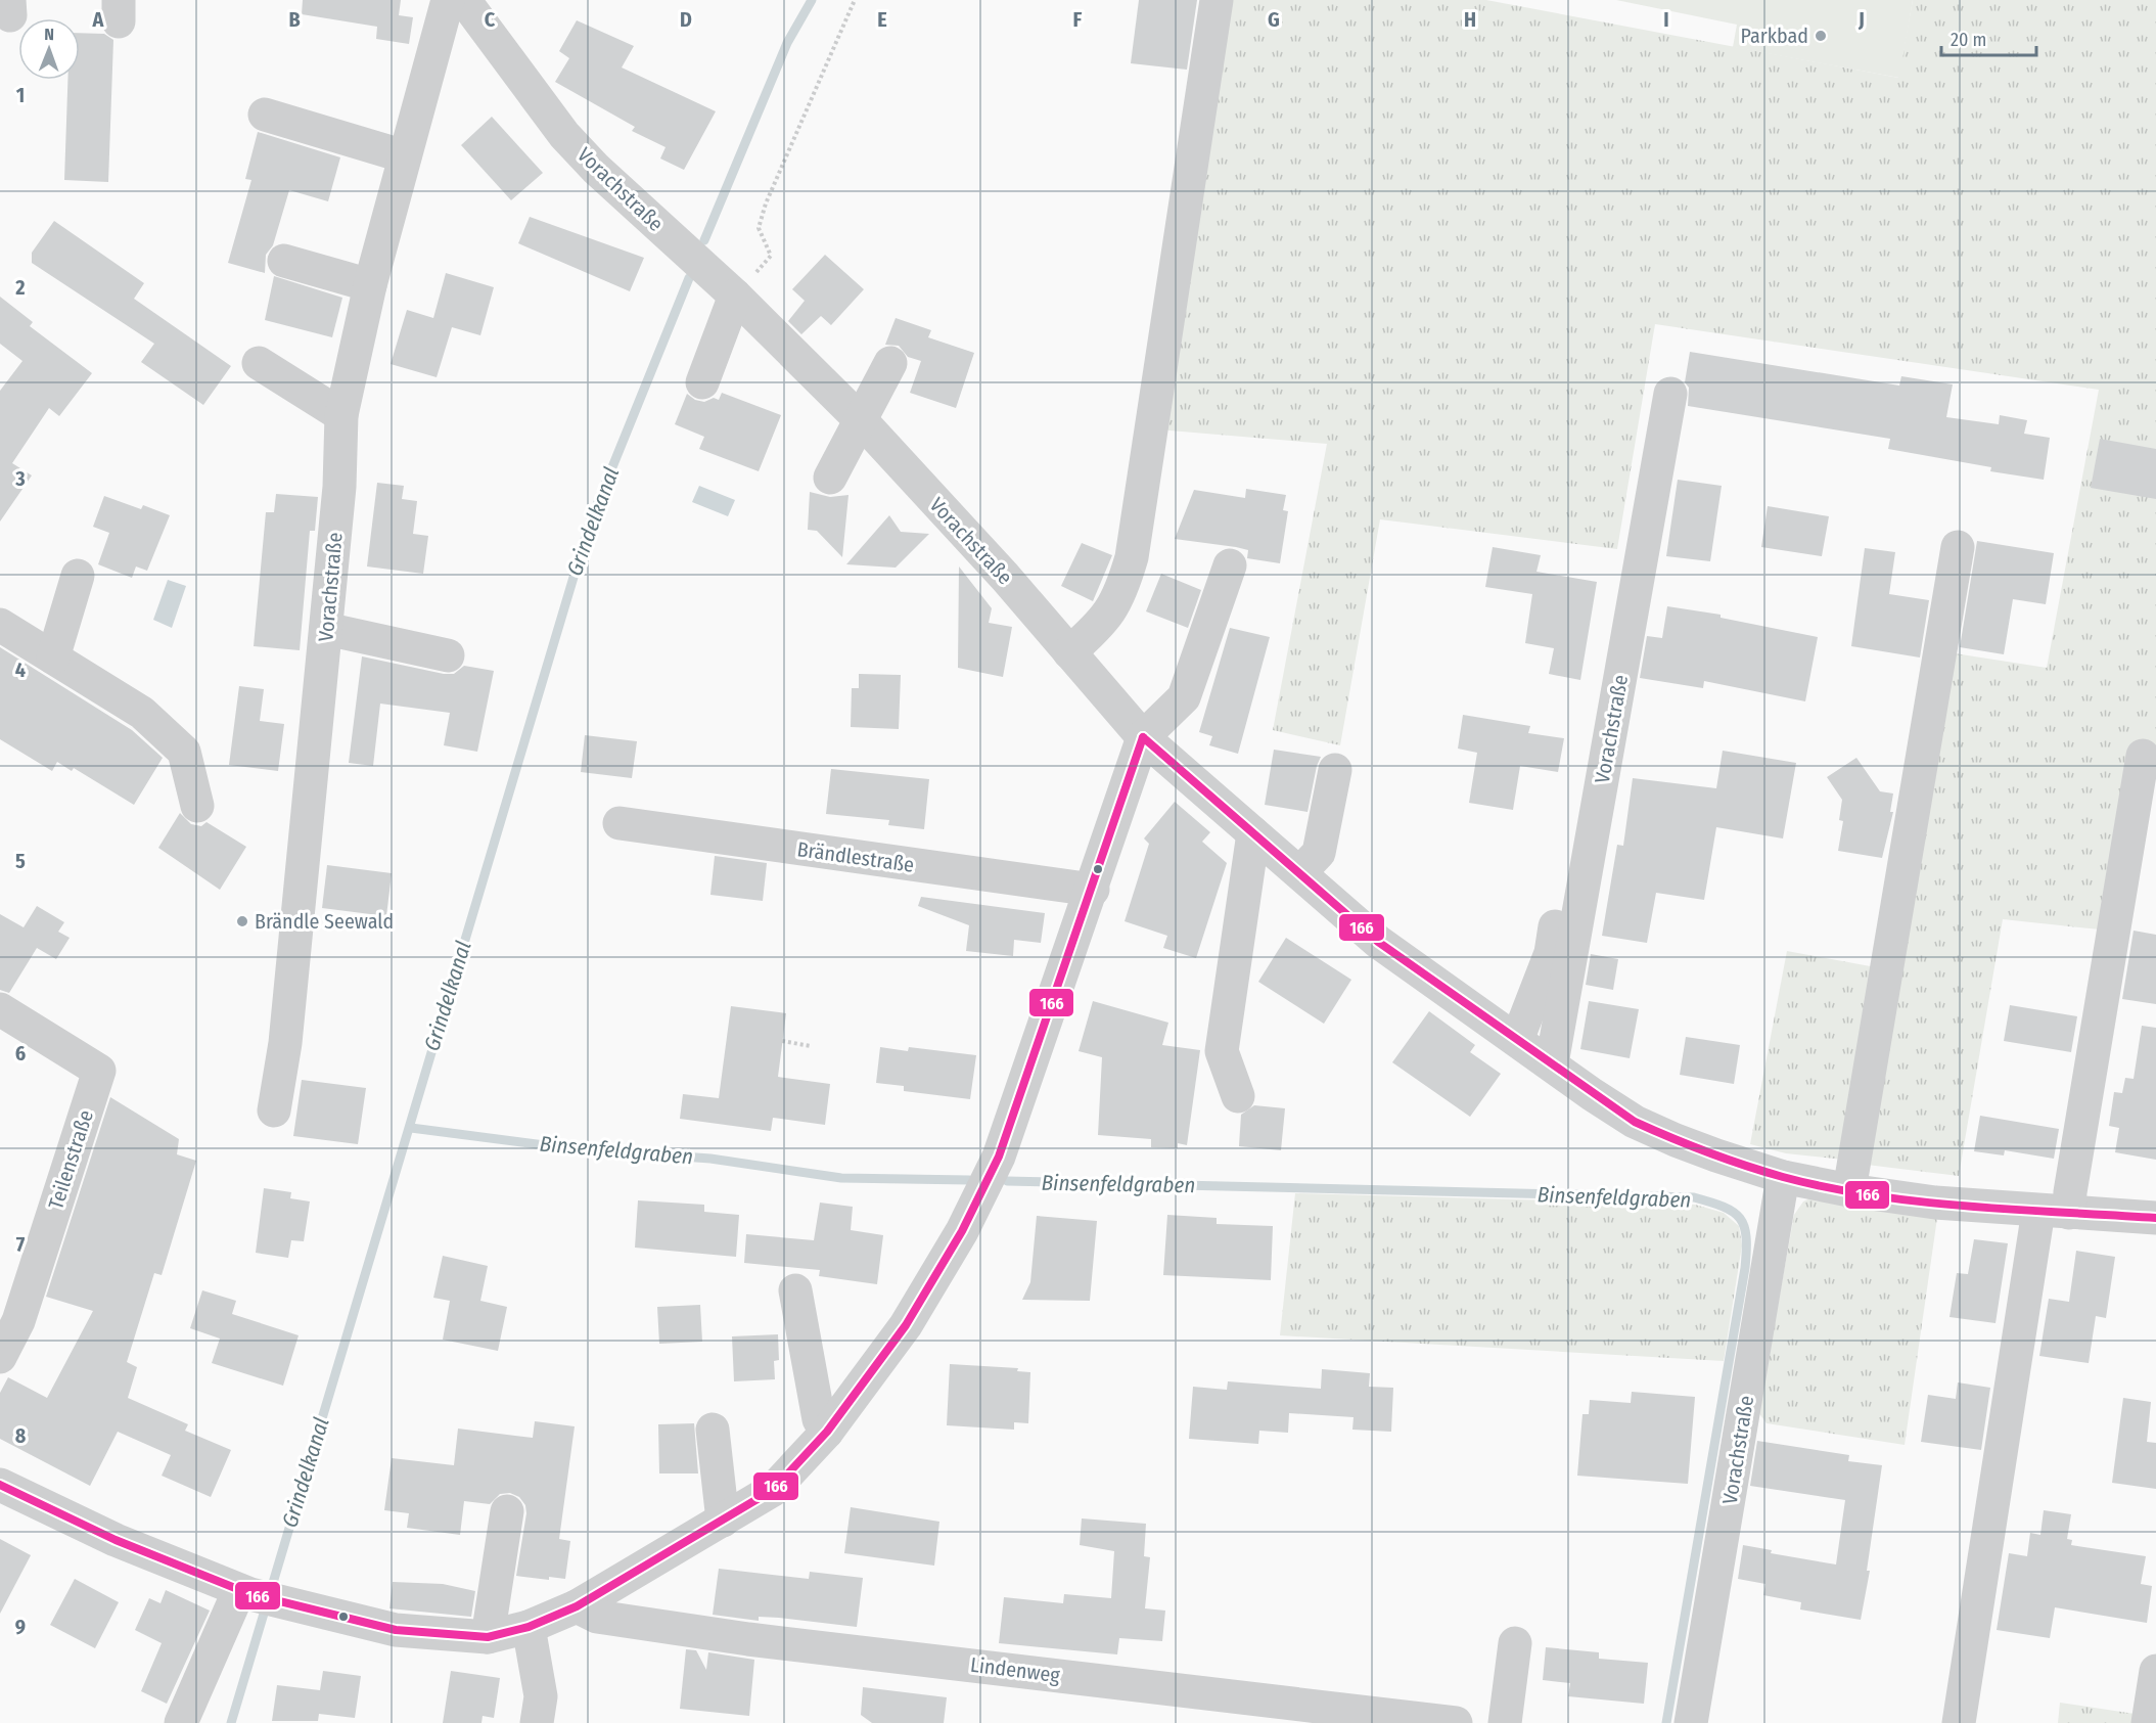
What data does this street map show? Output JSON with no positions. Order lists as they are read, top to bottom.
{
  "streets": {
    "street": [
      "Vorachstraße",
      "Brändlestraße",
      "Teilenstraße",
      "Lindenweg"
    ]
  },
  "water": ["Grindelkanal", "Binsenfeldgraben"],
  "places": ["Parkbad", "Brändle Seewald"],
  "lines": ["transit line 166"],
  "scale_bar": "20 m",
  "north": "top",
  "grid": {
    "columns": [
      "A",
      "B",
      "C",
      "D",
      "E",
      "F",
      "G",
      "H",
      "I",
      "J"
    ],
    "rows": [
      "1",
      "2",
      "3",
      "4",
      "5",
      "6",
      "7",
      "8",
      "9"
    ]
  }
}
